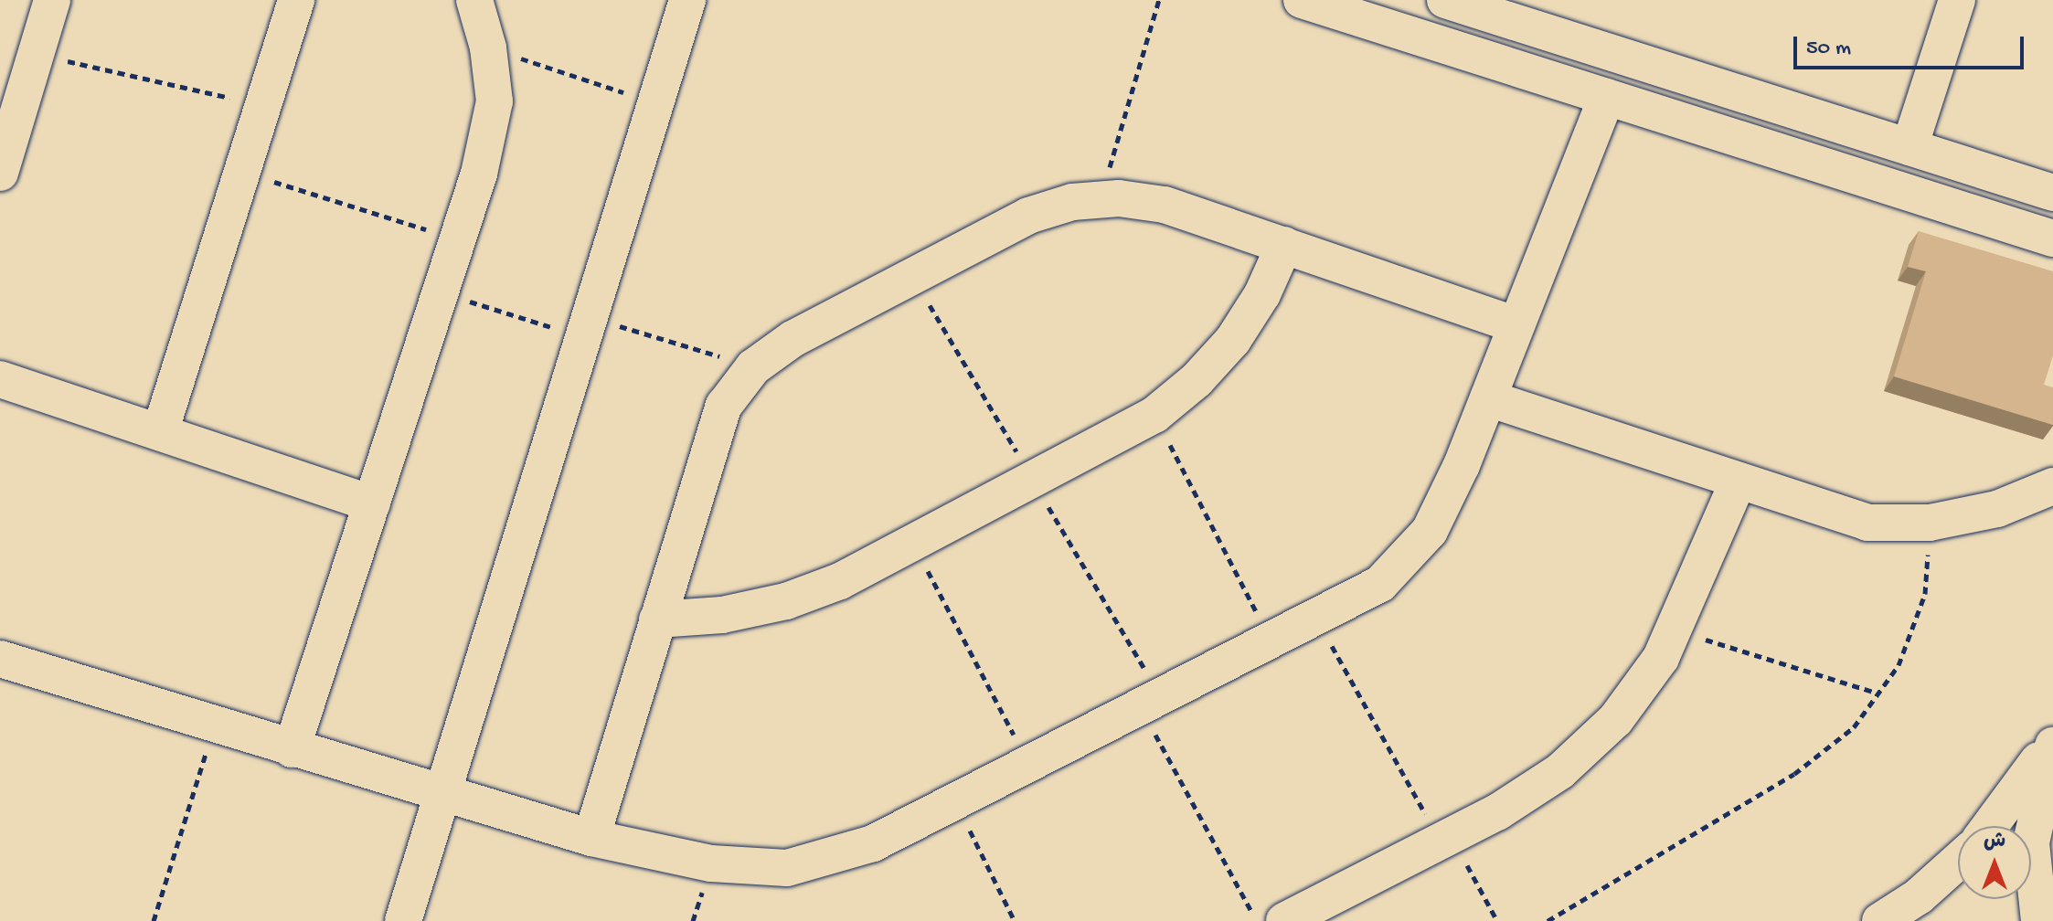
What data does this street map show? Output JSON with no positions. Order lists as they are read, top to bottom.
{
  "scale_bar": "50 m",
  "north": "top"
}
